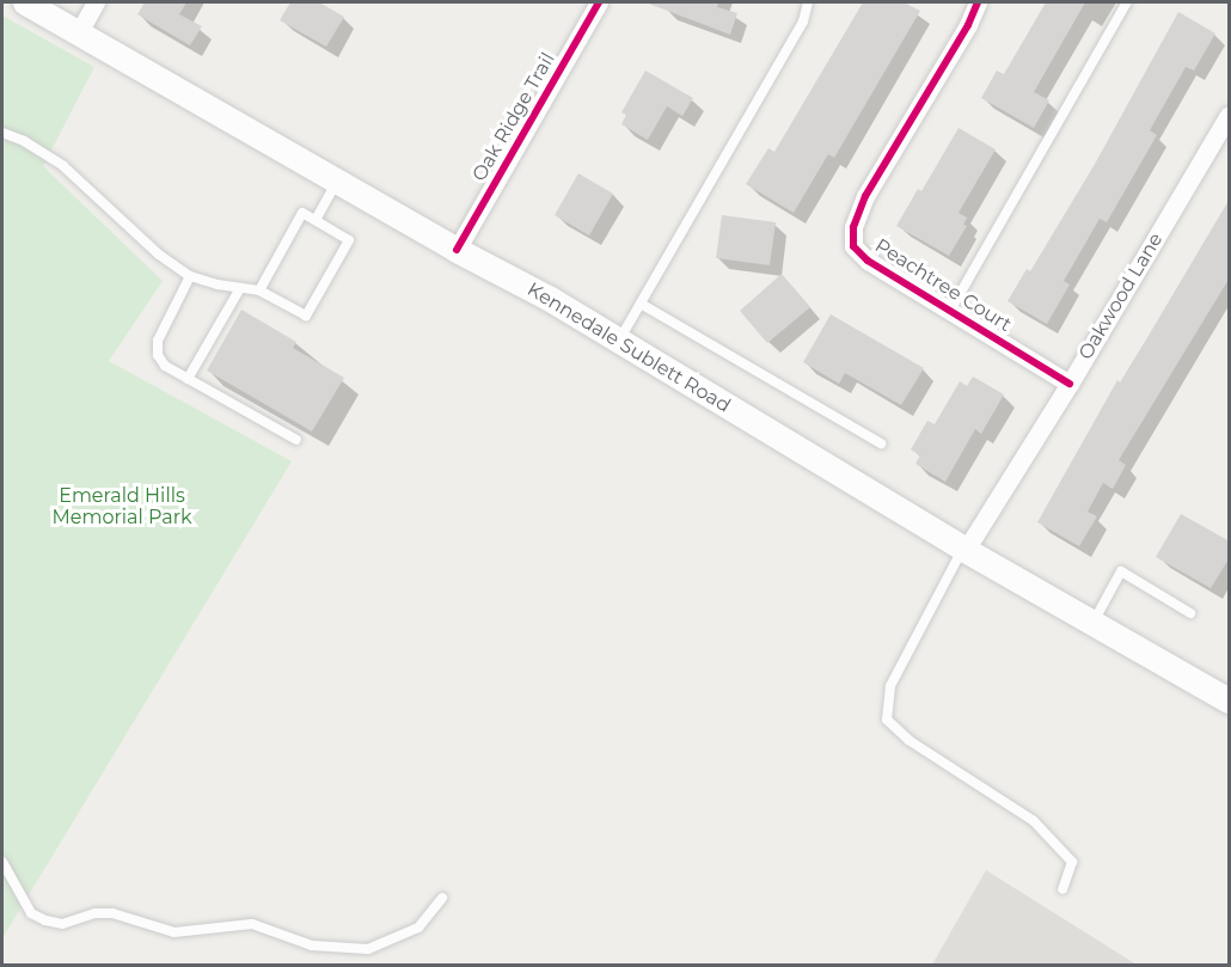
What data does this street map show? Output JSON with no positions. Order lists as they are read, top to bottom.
{
  "streets": {
    "main road": ["Kennedale Sublett Road"],
    "street": ["Oak Ridge Trail", "Peachtree Court", "Oakwood Lane"]
  },
  "crossings": [
    ["Oak Ridge Trail", "Kennedale Sublett Road"],
    ["Peachtree Court", "Oakwood Lane"],
    ["Oakwood Lane", "Kennedale Sublett Road"]
  ],
  "parks": ["Emerald Hills Memorial Park"]
}
